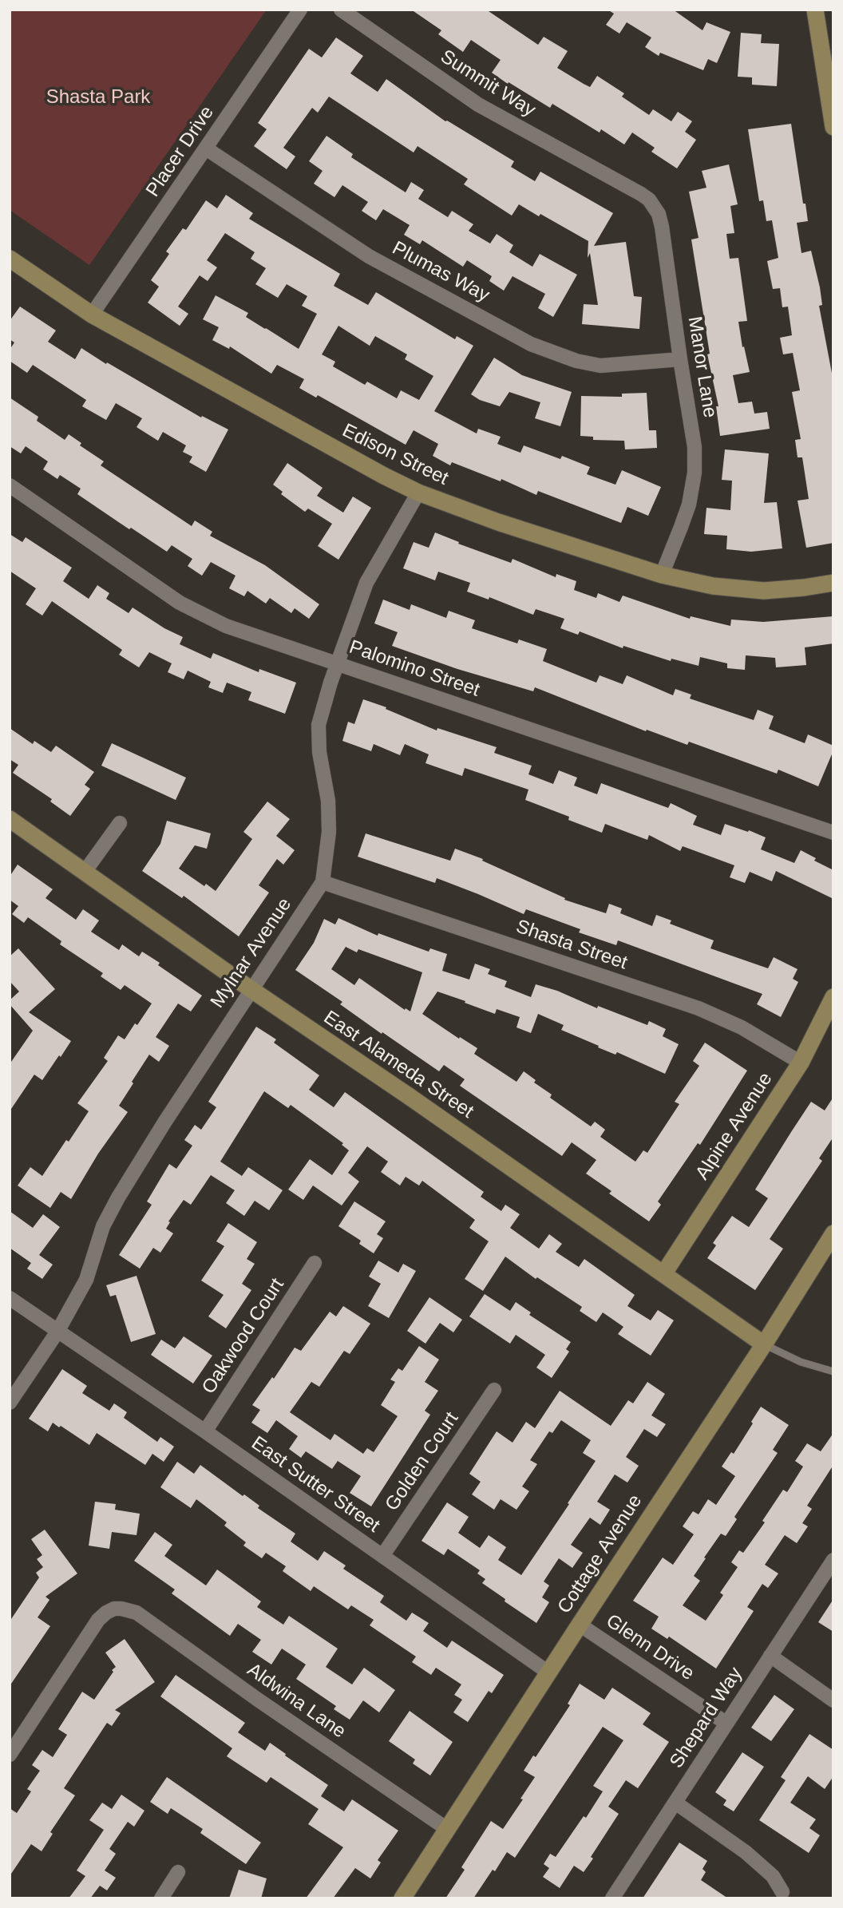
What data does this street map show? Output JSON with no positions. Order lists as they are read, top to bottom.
{
  "streets": {
    "street": [
      "Summit Way",
      "Placer Drive",
      "Plumas Way",
      "Manor Lane",
      "Edison Street",
      "Palomino Street",
      "Shasta Street",
      "Mylnar Avenue",
      "East Alameda Street",
      "Alpine Avenue",
      "Oakwood Court",
      "Golden Court",
      "East Sutter Street",
      "Cottage Avenue",
      "Glenn Drive",
      "Aldwina Lane",
      "Shepard Way"
    ]
  },
  "crossings": [
    ["Summit Way", "Manor Lane"],
    ["Placer Drive", "Plumas Way"],
    ["Placer Drive", "Edison Street"],
    ["Plumas Way", "Manor Lane"],
    ["Manor Lane", "Edison Street"],
    ["Edison Street", "Mylnar Avenue"],
    ["Palomino Street", "Mylnar Avenue"],
    ["Shasta Street", "Mylnar Avenue"],
    ["Shasta Street", "Alpine Avenue"],
    ["Mylnar Avenue", "East Alameda Street"],
    ["Mylnar Avenue", "East Sutter Street"],
    ["East Alameda Street", "Alpine Avenue"],
    ["East Alameda Street", "Cottage Avenue"],
    ["Oakwood Court", "East Sutter Street"],
    ["Golden Court", "East Sutter Street"],
    ["East Sutter Street", "Cottage Avenue"],
    ["Cottage Avenue", "Glenn Drive"],
    ["Cottage Avenue", "Aldwina Lane"],
    ["Glenn Drive", "Shepard Way"]
  ],
  "parks": ["Shasta Park"]
}
